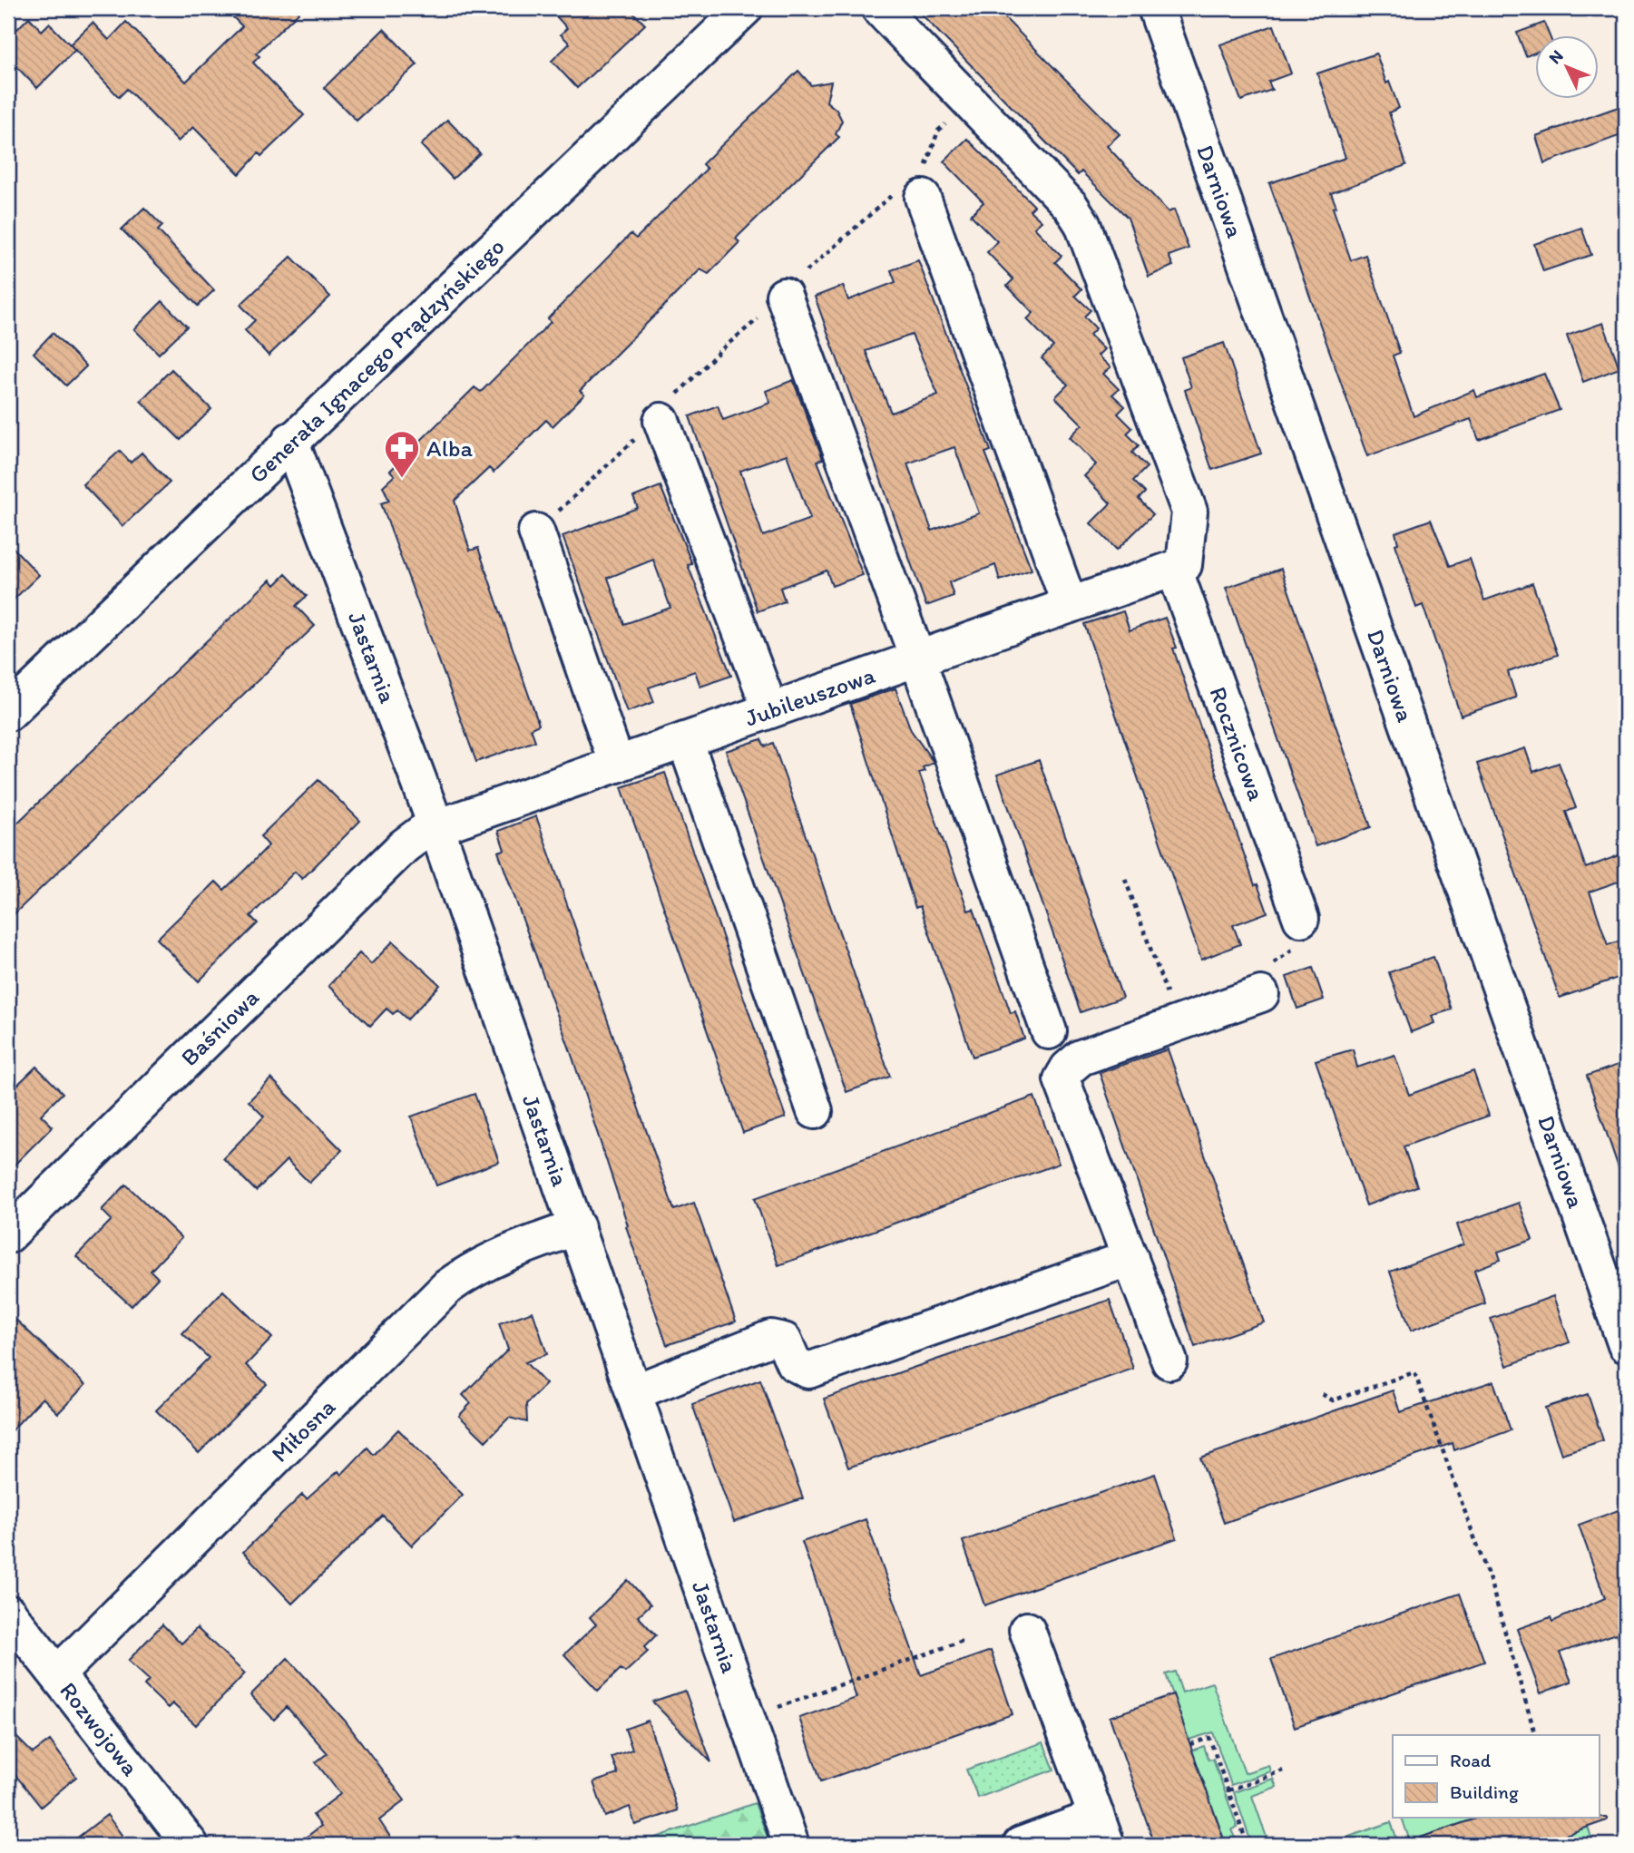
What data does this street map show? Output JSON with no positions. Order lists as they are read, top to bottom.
{
  "streets": {
    "street": [
      "Darniowa",
      "Generała Ignacego Prądzyńskiego",
      "Jastarnia",
      "Jubileuszowa",
      "Rocznicowa",
      "Baśniowa",
      "Miłosna",
      "Rozwojowa"
    ]
  },
  "crossings": [
    ["Generała Ignacego Prądzyńskiego", "Jastarnia"],
    ["Jastarnia", "Jubileuszowa"],
    ["Jastarnia", "Baśniowa"],
    ["Jastarnia", "Miłosna"],
    ["Jubileuszowa", "Rocznicowa"],
    ["Jubileuszowa", "Baśniowa"],
    ["Miłosna", "Rozwojowa"]
  ],
  "places": {
    "pharmacy": ["Alba"]
  },
  "legend": ["Road", "Building"],
  "north": "top left"
}
